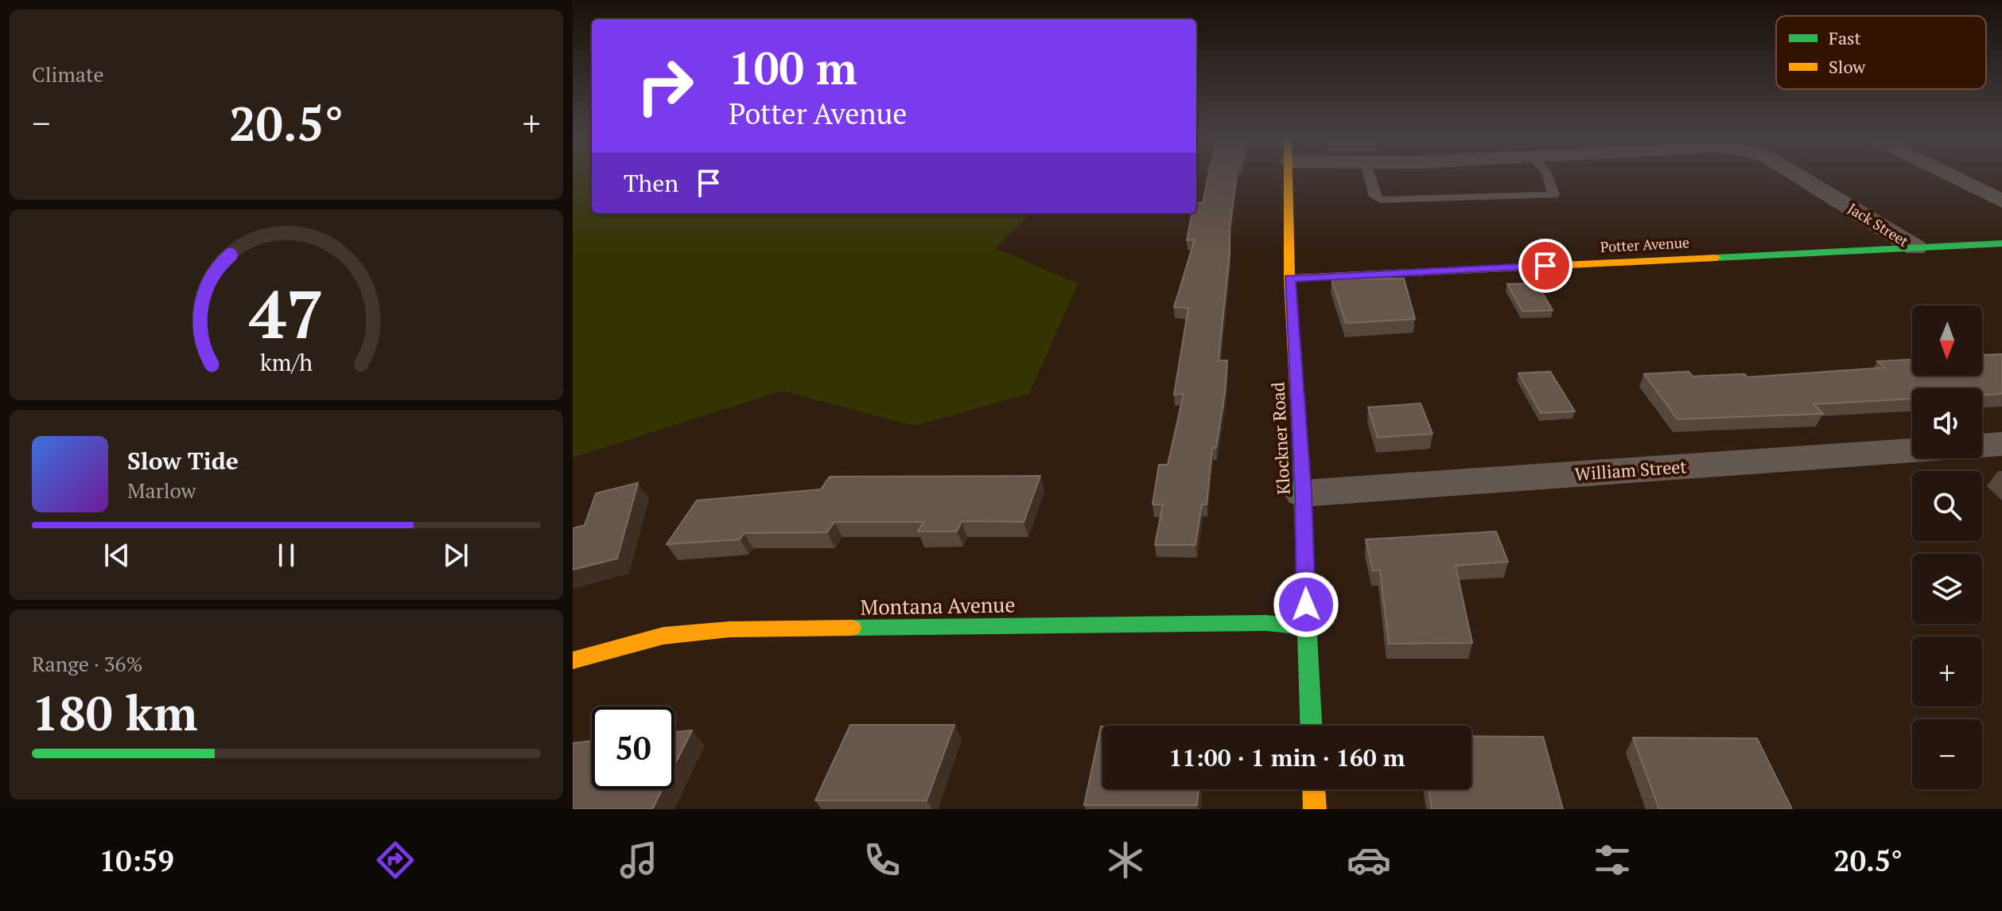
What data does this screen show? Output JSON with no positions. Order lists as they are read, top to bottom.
{
  "streets": {
    "street": [
      "Jack Street",
      "Potter Avenue",
      "Klockner Road",
      "William Street",
      "Montana Avenue"
    ]
  },
  "crossings": [
    ["Jack Street", "Potter Avenue"],
    ["Potter Avenue", "Klockner Road"],
    ["Klockner Road", "William Street"],
    ["Klockner Road", "Montana Avenue"]
  ],
  "legend": ["Fast", "Slow"],
  "north": "bottom",
  "page": {
    "tile": [
      "Climate",
      ["Range · 36%", "180 km"]
    ],
    "turn": ["100 m", "Potter Avenue"],
    "heat": ["−", "20.5°", "+"],
    "then": "Then",
    "map_buttons": ["+", "−"],
    "song": ["Slow Tide", "Marlow"],
    "limit": "50",
    "trip": "11:00 · 1 min · 160 m",
    "tabs": ["10:59", "20.5°"],
    "gauge": ["47", "km/h"]
  }
}
